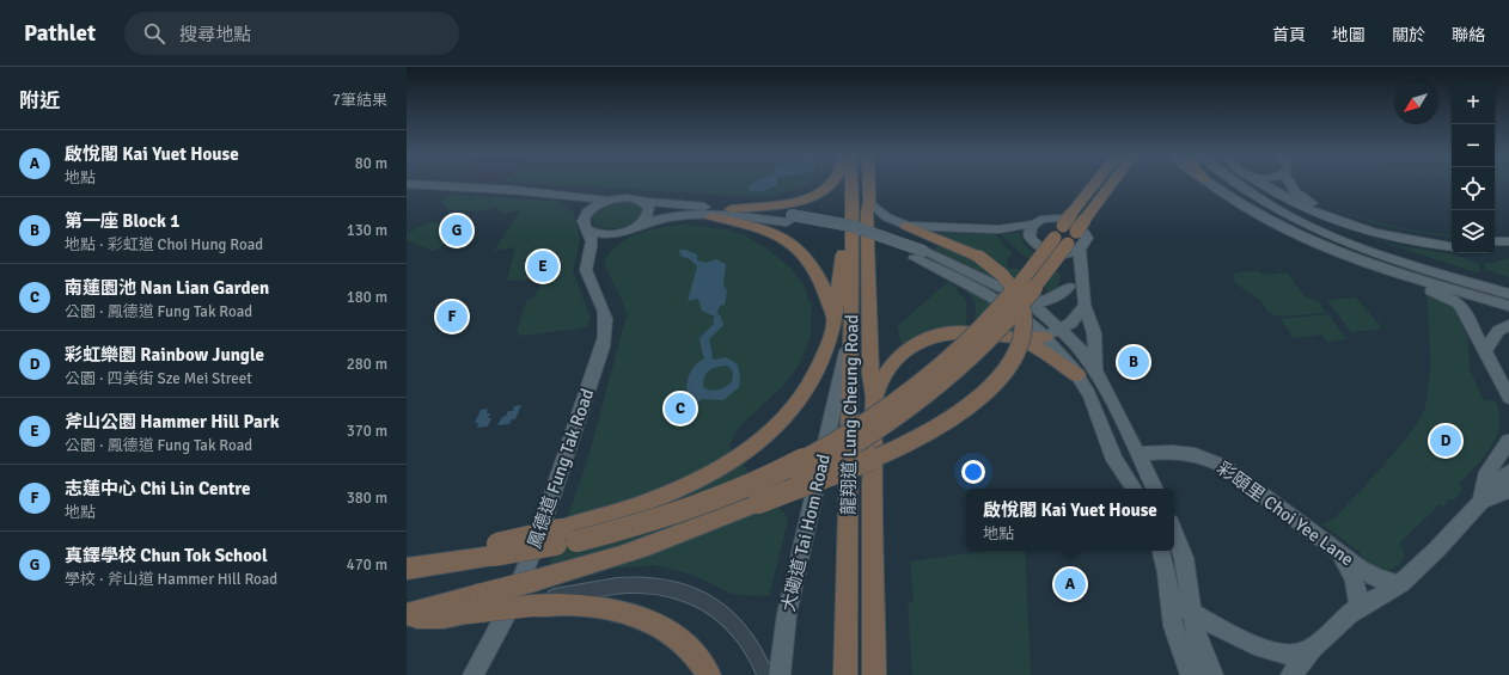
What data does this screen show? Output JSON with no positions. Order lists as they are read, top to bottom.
{
  "streets": {
    "highway": ["龍翔道 Lung Cheung Road"],
    "main road": ["鳳德道 Fung Tak Road", "彩頤里 Choi Yee Lane", "大磡道 Tai Hom Road"]
  },
  "crossings": [
    ["龍翔道 Lung Cheung Road", "大磡道 Tai Hom Road"]
  ],
  "north": "bottom left",
  "page": {
    "header": "Pathlet",
    "search": "搜尋地點",
    "nav": [
      "首頁",
      "地圖",
      "關於",
      "聯絡"
    ],
    "heading": ["附近", "7筆結果"],
    "map_buttons": ["+", "−"],
    "list": [
      {
        "mark": "A",
        "name": "啟悅閣 Kai Yuet House",
        "note": "地點",
        "value": "80 m"
      },
      {
        "mark": "B",
        "name": "第一座 Block 1",
        "note": "地點 · 彩虹道 Choi Hung Road",
        "value": "130 m"
      },
      {
        "mark": "C",
        "name": "南蓮園池 Nan Lian Garden",
        "note": "公園 · 鳳德道 Fung Tak Road",
        "value": "180 m"
      },
      {
        "mark": "D",
        "name": "彩虹樂園 Rainbow Jungle",
        "note": "公園 · 四美街 Sze Mei Street",
        "value": "280 m"
      },
      {
        "mark": "E",
        "name": "斧山公園 Hammer Hill Park",
        "note": "公園 · 鳳德道 Fung Tak Road",
        "value": "370 m"
      },
      {
        "mark": "F",
        "name": "志蓮中心 Chi Lin Centre",
        "note": "地點",
        "value": "380 m"
      },
      {
        "mark": "G",
        "name": "真鐸學校 Chun Tok School",
        "note": "學校 · 斧山道 Hammer Hill Road",
        "value": "470 m"
      }
    ],
    "pins": [
      "G",
      "E",
      "F",
      "B",
      "C",
      "D",
      "A"
    ],
    "popup": ["啟悅閣 Kai Yuet House", "地點"]
  }
}
